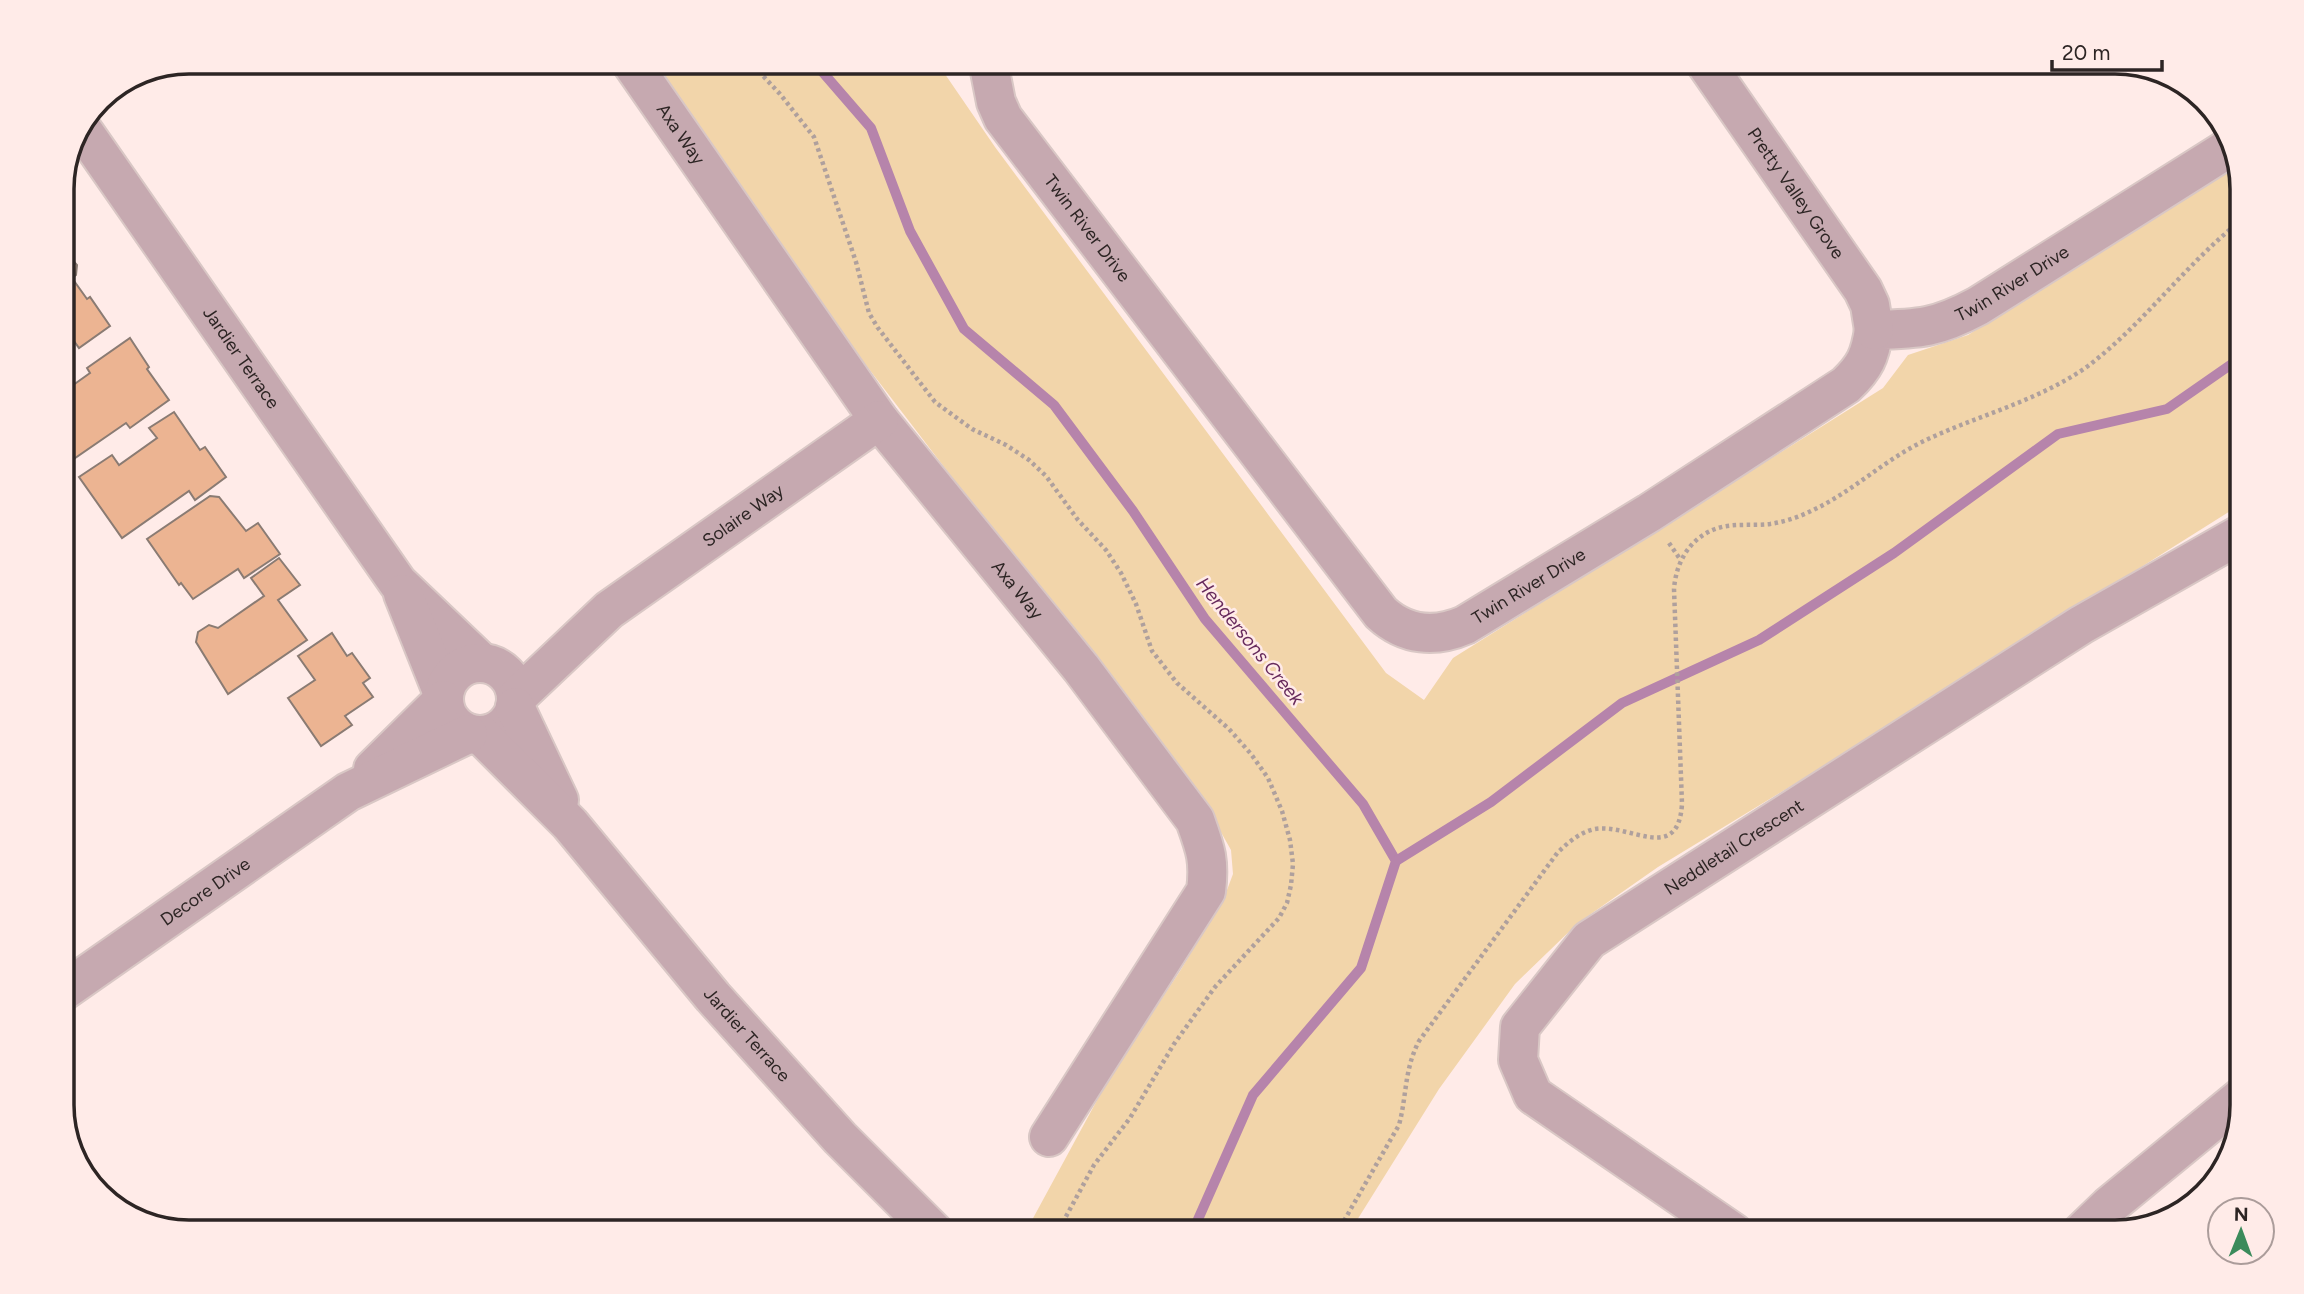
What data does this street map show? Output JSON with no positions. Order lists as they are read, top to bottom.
{
  "streets": {
    "street": [
      "Axa Way",
      "Pretty Valley Grove",
      "Twin River Drive",
      "Jardier Terrace",
      "Solaire Way",
      "Neddletail Crescent",
      "Decore Drive"
    ]
  },
  "crossings": [
    ["Axa Way", "Solaire Way"],
    ["Pretty Valley Grove", "Twin River Drive"],
    ["Jardier Terrace", "Solaire Way"],
    ["Jardier Terrace", "Decore Drive"],
    ["Solaire Way", "Decore Drive"]
  ],
  "water": ["Hendersons Creek"],
  "scale_bar": "20 m",
  "north": "top"
}
